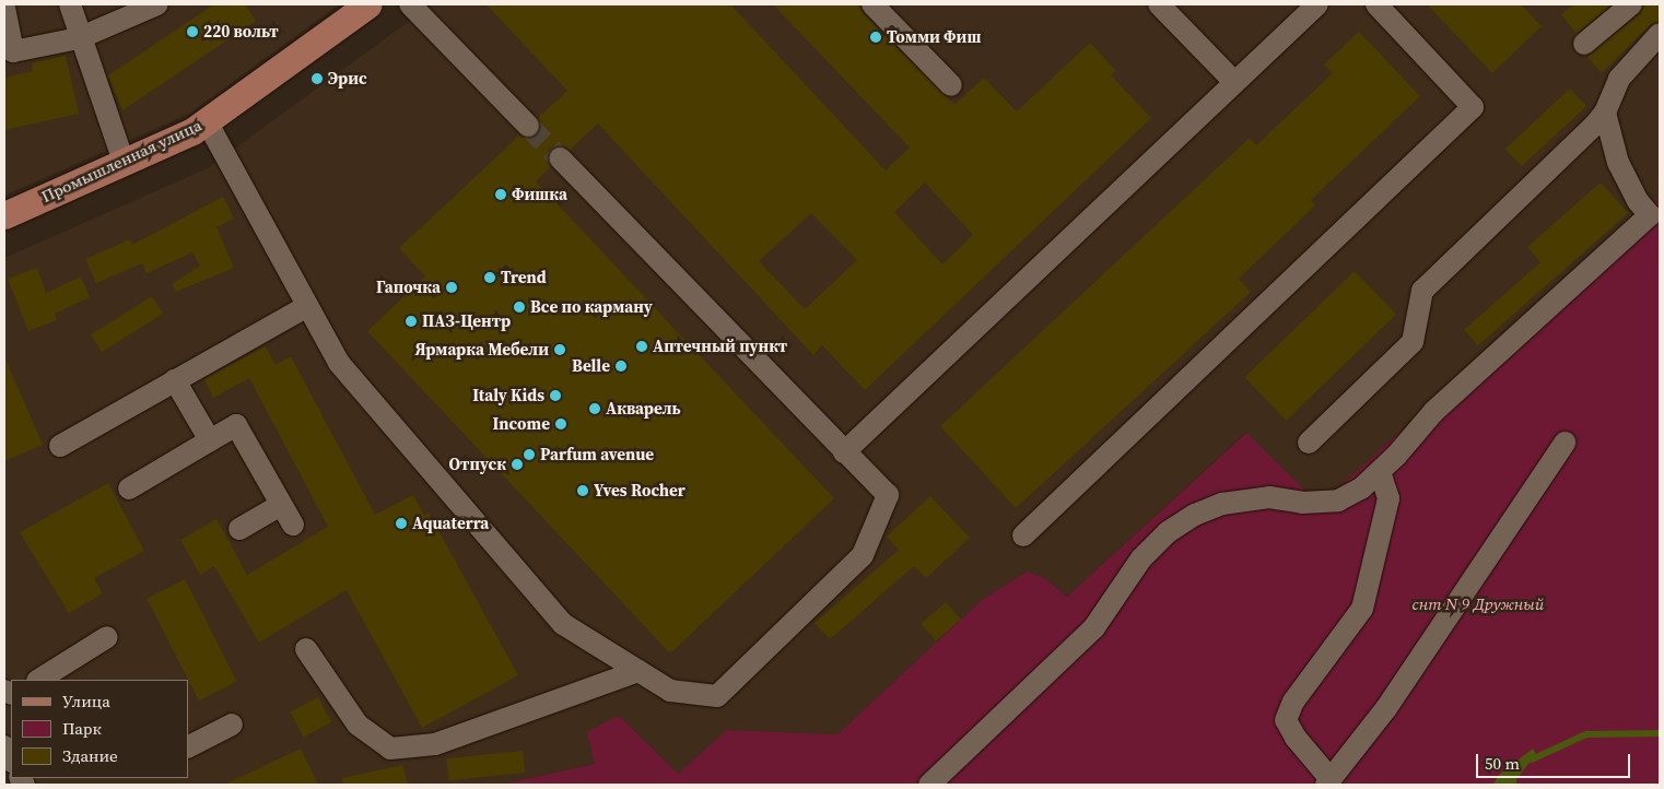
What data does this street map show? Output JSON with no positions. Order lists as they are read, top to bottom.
{
  "streets": {
    "main road": ["Промышленная улица"]
  },
  "parks": ["снт N 9 Дружный"],
  "places": [
    "220 вольт",
    "Томми Фиш",
    "Эрис",
    "Фишка",
    "Trend",
    "Гапочка",
    "Все по карману",
    "ПАЗ-Центр",
    "Аптечный пункт",
    "Ярмарка Мебели",
    "Belle",
    "Italy Kids",
    "Акварель",
    "Income",
    "Parfum avenue",
    "Отпуск",
    "Yves Rocher",
    "Aquaterra"
  ],
  "legend": ["Улица", "Парк", "Здание"],
  "scale_bar": "50 m"
}
